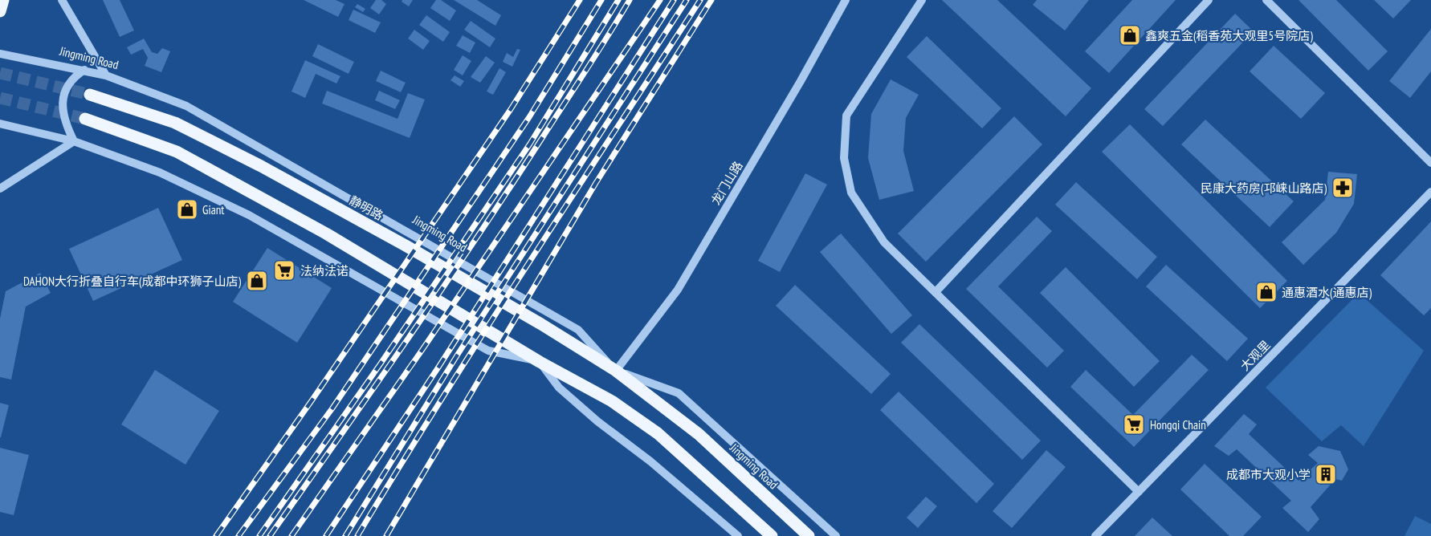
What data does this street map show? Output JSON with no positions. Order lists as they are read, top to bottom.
{
  "streets": {
    "main road": ["Jingming Road", "静明路"],
    "street": ["龙门山路", "大观里"]
  },
  "crossings": [
    ["Jingming Road", "龙门山路"],
    ["Jingming Road", "静明路"],
    ["龙门山路", "静明路"]
  ],
  "places": {
    "shop": [
      "鑫爽五金(稻香苑大观里5号院店)",
      "Giant",
      "DAHON大行折叠自行车(成都中环狮子山店)",
      "通惠酒水(通惠店)"
    ],
    "pharmacy": ["民康大药房(邛崃山路店)"],
    "supermarket": ["法纳法诺", "Hongqi Chain"],
    "building": ["成都市大观小学"]
  }
}
